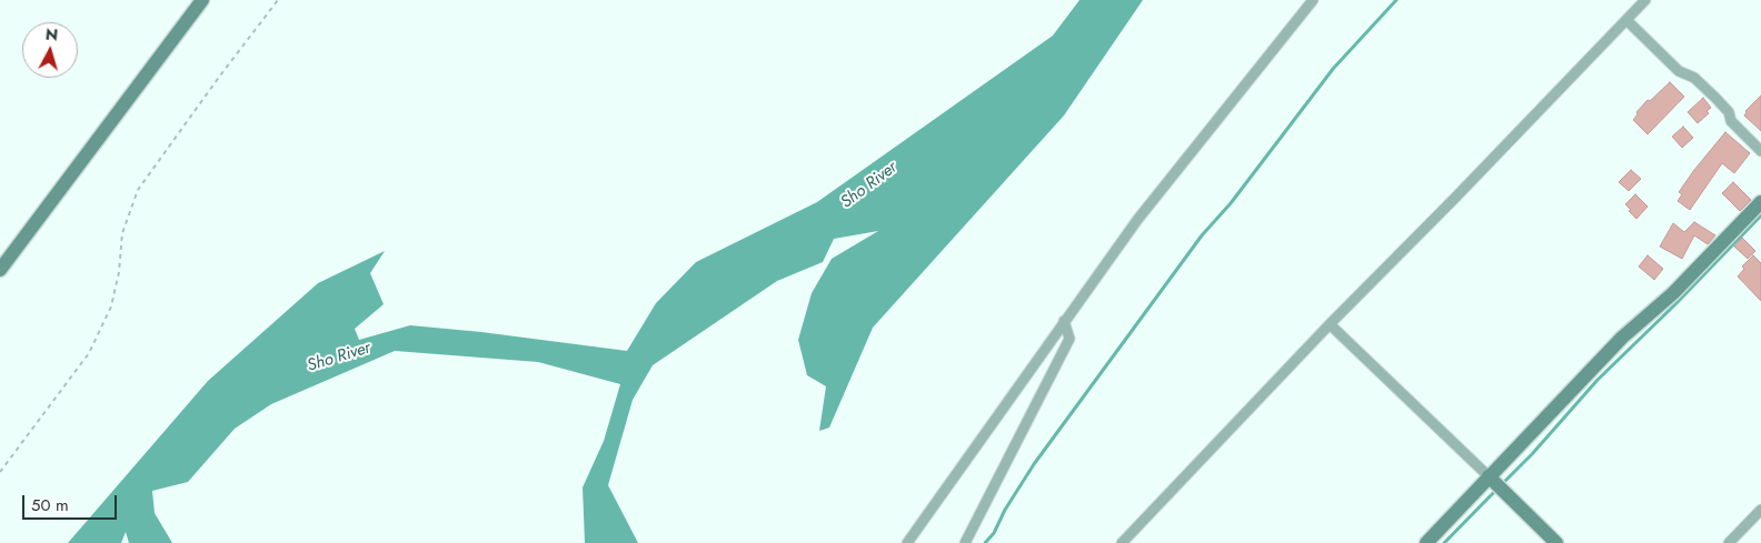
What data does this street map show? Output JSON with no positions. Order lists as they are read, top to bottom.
{
  "water": ["Sho River"],
  "scale_bar": "50 m",
  "north": "top"
}
